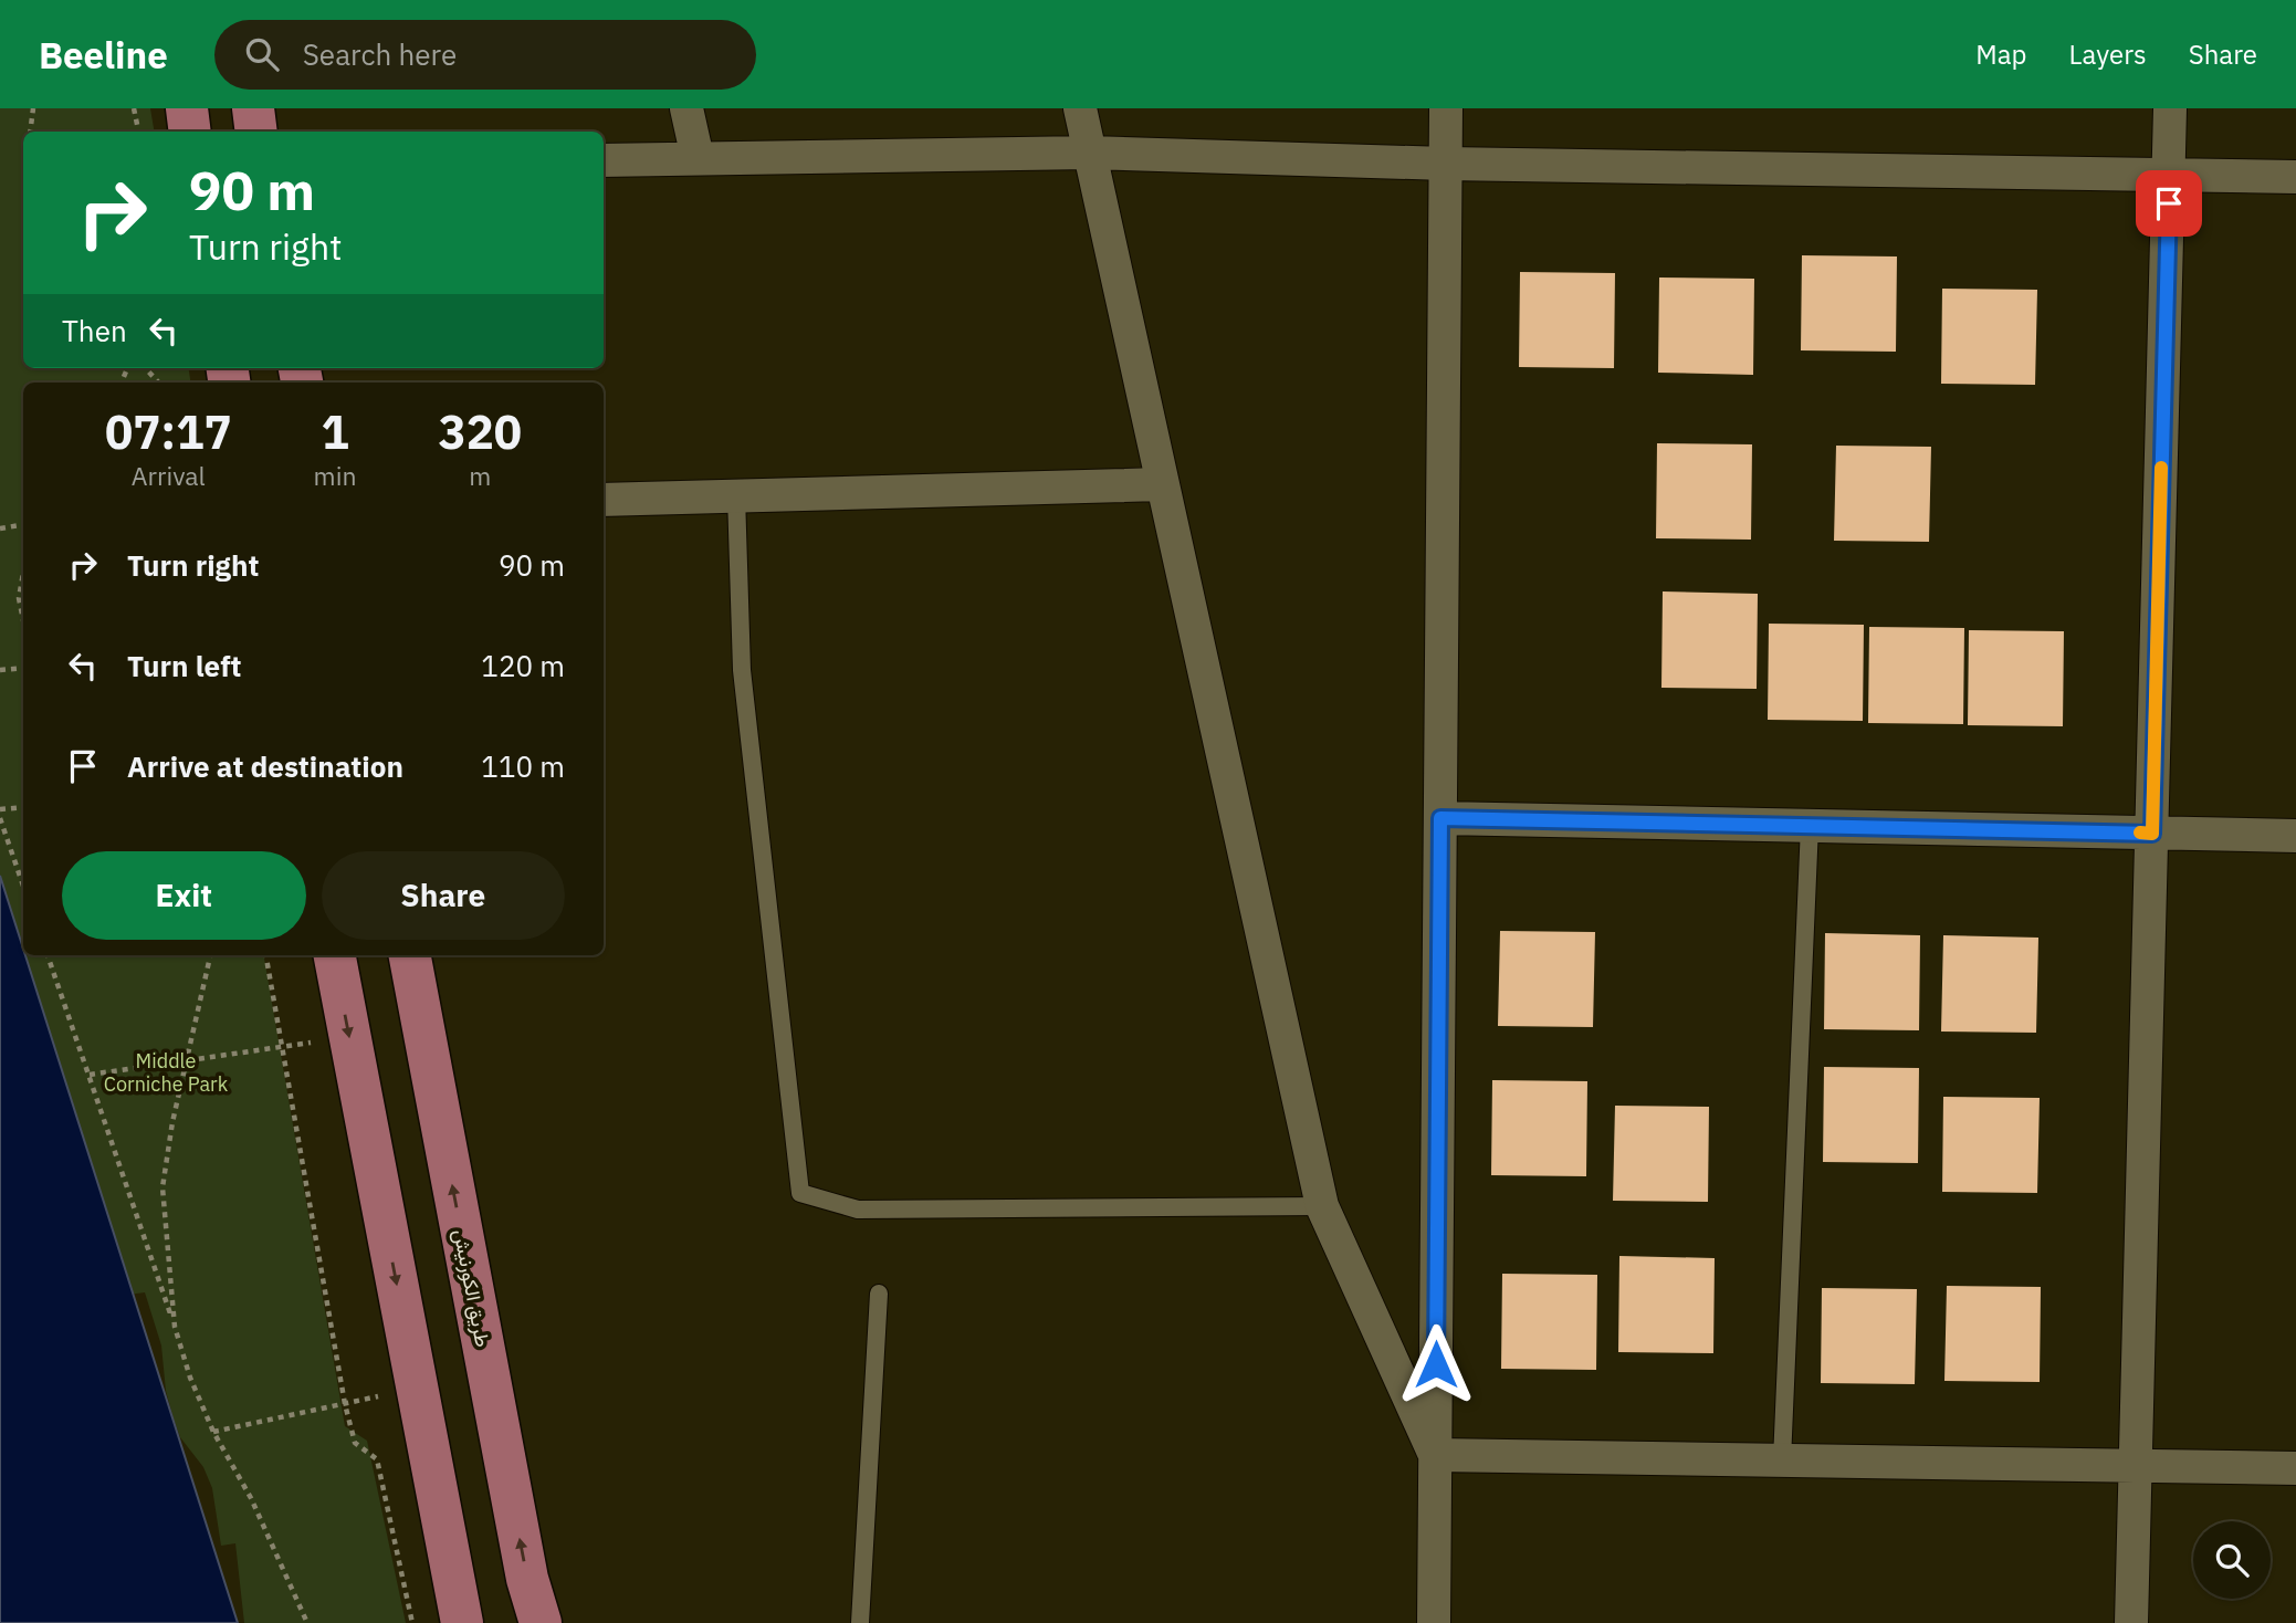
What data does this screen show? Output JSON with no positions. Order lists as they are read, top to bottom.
{
  "streets": {
    "main road": ["طريق الكورنيش"]
  },
  "parks": ["Middle Corniche Park"],
  "page": {
    "header": "Beeline",
    "search": "Search here",
    "nav": ["Map", "Layers", "Share"],
    "turn": ["90 m", "Turn right"],
    "then": "Then",
    "eta": [
      "07:17",
      "Arrival",
      "1",
      "min",
      "320",
      "m"
    ],
    "list": [
      {
        "name": "Turn right",
        "value": "90 m"
      },
      {
        "name": "Turn left",
        "value": "120 m"
      },
      {
        "name": "Arrive at destination",
        "value": "110 m"
      }
    ],
    "buttons": ["Exit", "Share"]
  }
}
